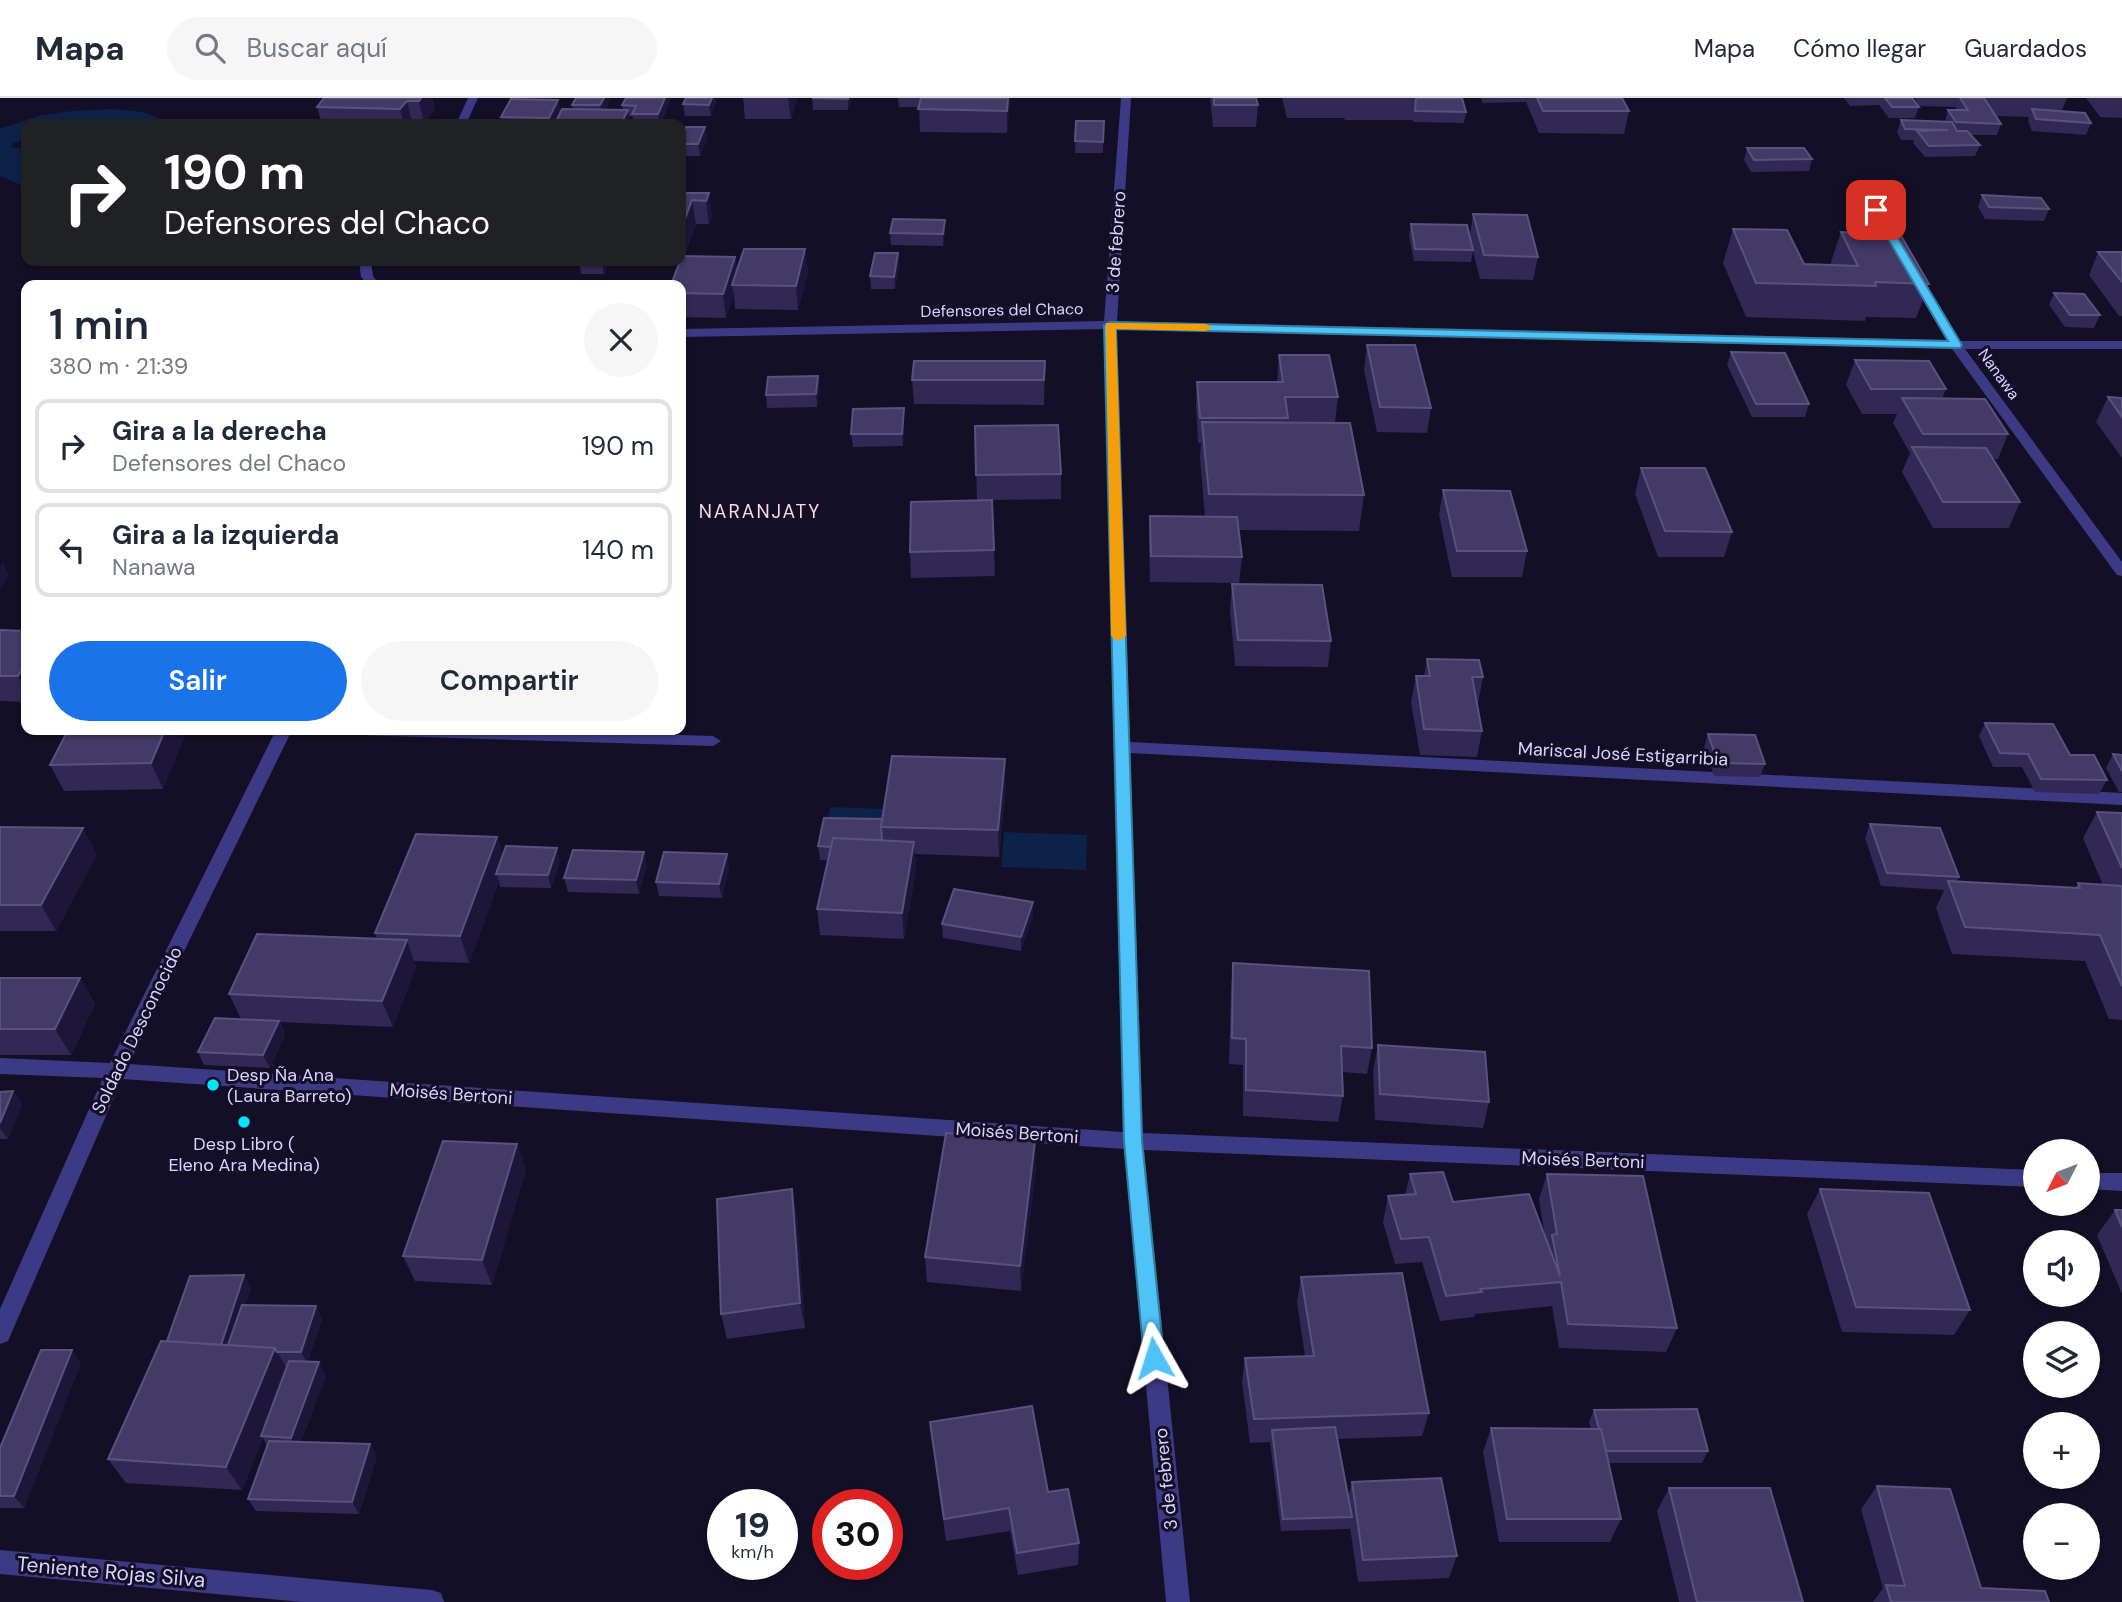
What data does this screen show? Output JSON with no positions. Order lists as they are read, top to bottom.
{
  "streets": {
    "street": [
      "3 de febrero",
      "Defensores del Chaco",
      "Nanawa",
      "Mariscal José Estigarribia",
      "Soldado Desconocido",
      "Moisés Bertoni",
      "Teniente Rojas Silva"
    ]
  },
  "crossings": [
    ["3 de febrero", "Defensores del Chaco"],
    ["3 de febrero", "Mariscal José Estigarribia"],
    ["3 de febrero", "Moisés Bertoni"],
    ["Defensores del Chaco", "Nanawa"],
    ["Soldado Desconocido", "Moisés Bertoni"]
  ],
  "districts": ["NARANJATY"],
  "places": ["Desp Ña Ana (Laura Barreto)", "Desp Libro ( Eleno Ara Medina)"],
  "north": "bottom left",
  "page": {
    "header": "Mapa",
    "search": "Buscar aquí",
    "nav": ["Mapa", "Cómo llegar", "Guardados"],
    "turn": ["190 m", "Defensores del Chaco"],
    "heading": ["1 min", "380 m · 21:39"],
    "list": [
      {
        "name": "Gira a la derecha",
        "note": "Defensores del Chaco",
        "value": "190 m"
      },
      {
        "name": "Gira a la izquierda",
        "note": "Nanawa",
        "value": "140 m"
      }
    ],
    "buttons": ["Salir", "Compartir"],
    "map_buttons": ["+", "−"],
    "speed": "19 km/h",
    "limit": "30"
  }
}
